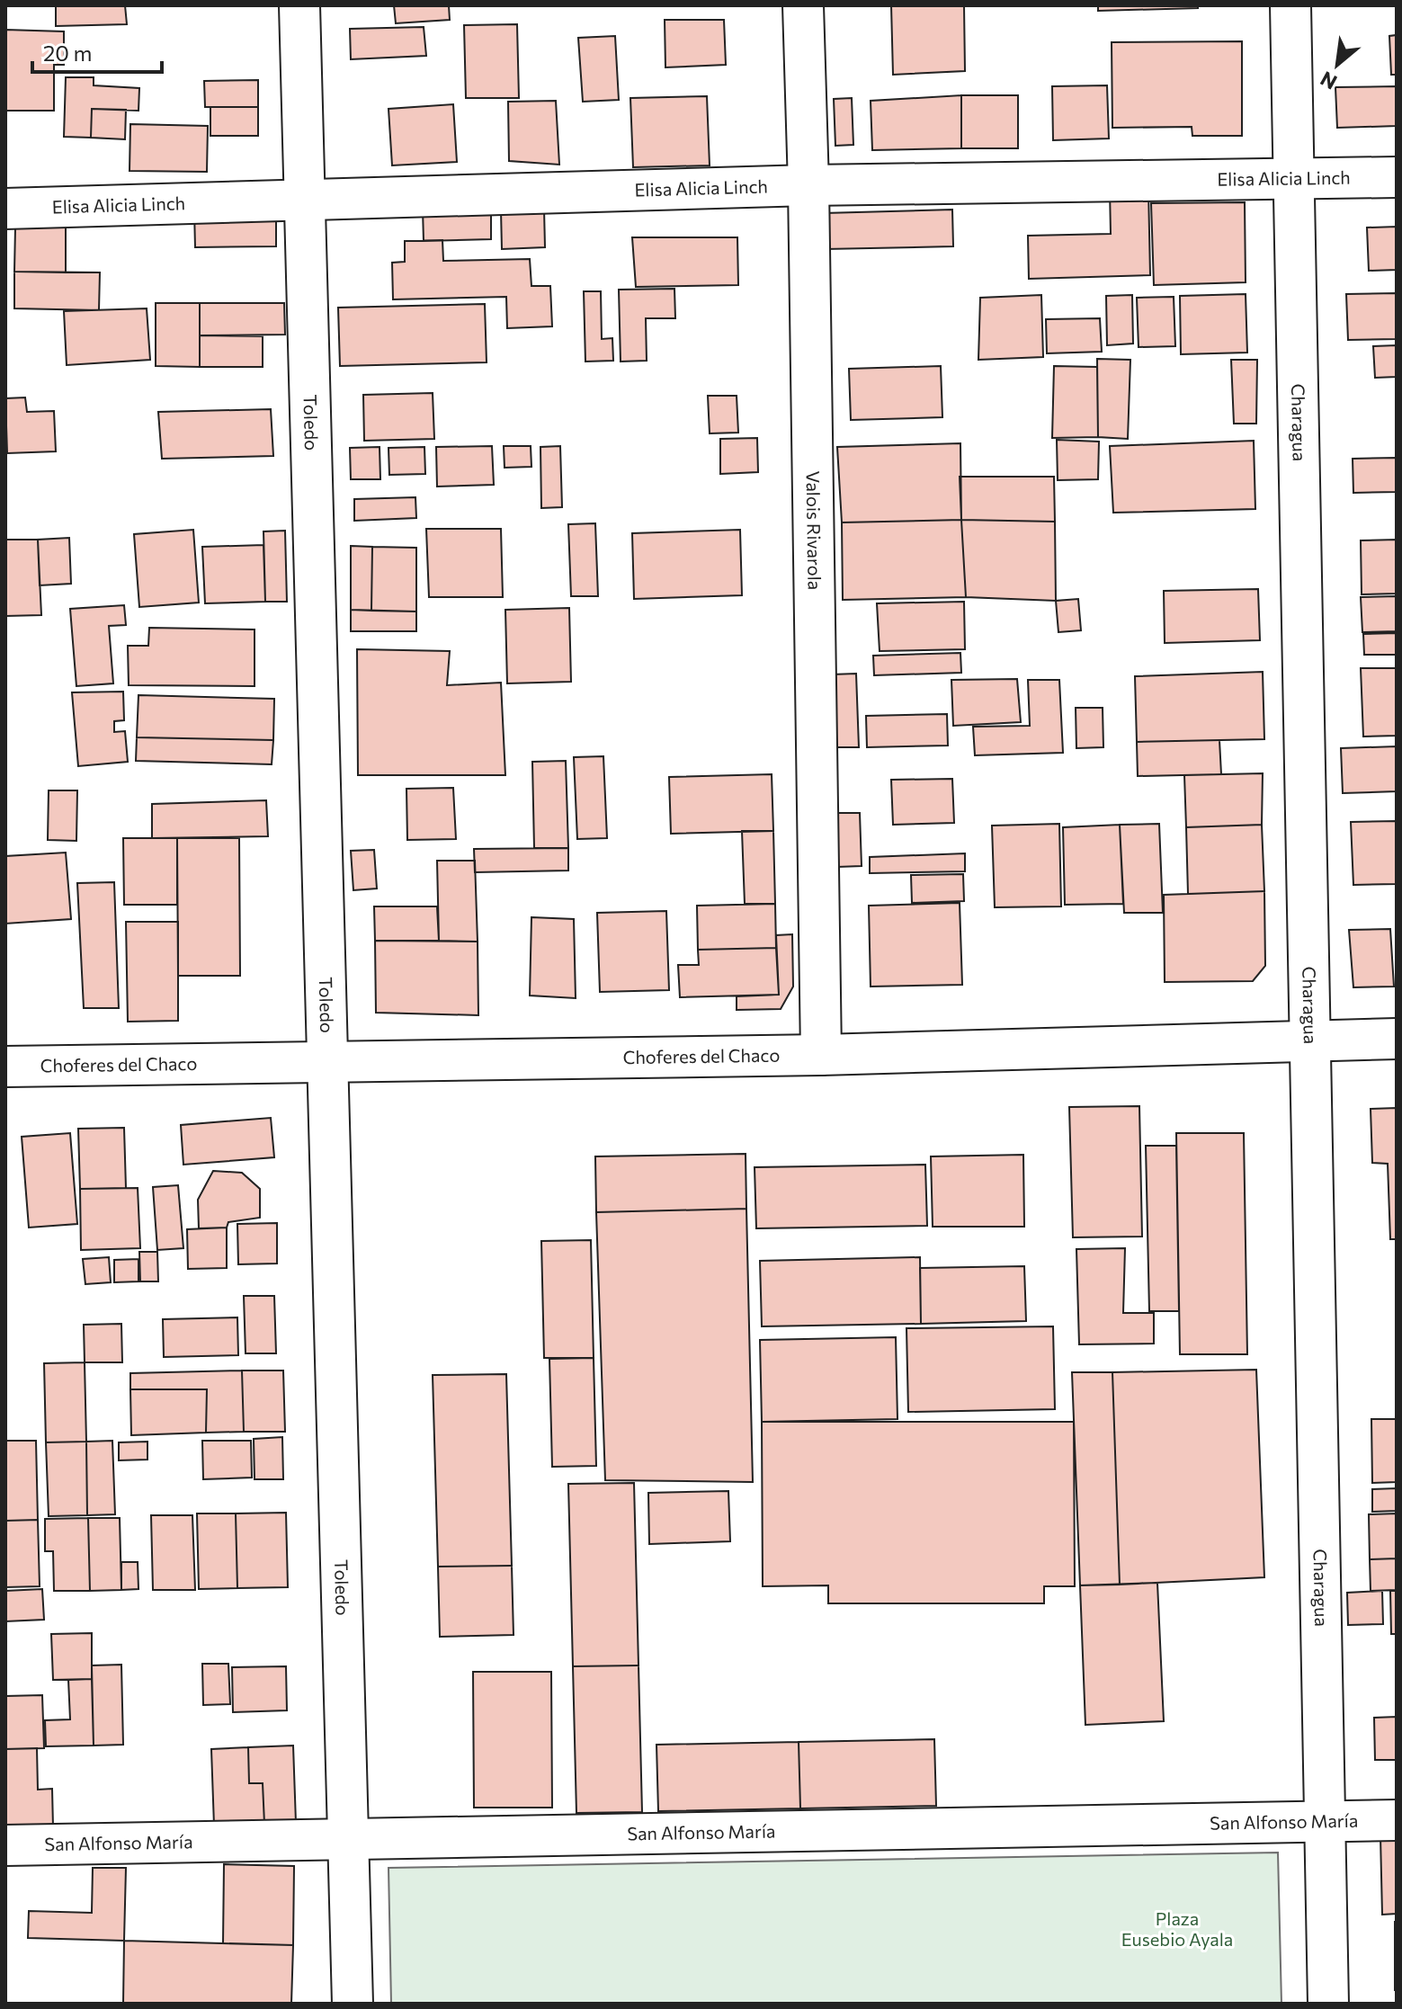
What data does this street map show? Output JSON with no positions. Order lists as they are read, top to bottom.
{
  "streets": {
    "street": [
      "Elisa Alicia Linch",
      "Toledo",
      "Charagua",
      "Valois Rivarola",
      "Choferes del Chaco",
      "San Alfonso María"
    ]
  },
  "crossings": [
    ["Elisa Alicia Linch", "Toledo"],
    ["Elisa Alicia Linch", "Charagua"],
    ["Elisa Alicia Linch", "Valois Rivarola"],
    ["Toledo", "Choferes del Chaco"],
    ["Toledo", "San Alfonso María"],
    ["Charagua", "Choferes del Chaco"],
    ["Charagua", "San Alfonso María"],
    ["Valois Rivarola", "Choferes del Chaco"]
  ],
  "parks": ["Plaza Eusebio Ayala"],
  "scale_bar": "20 m",
  "north": "bottom left"
}
